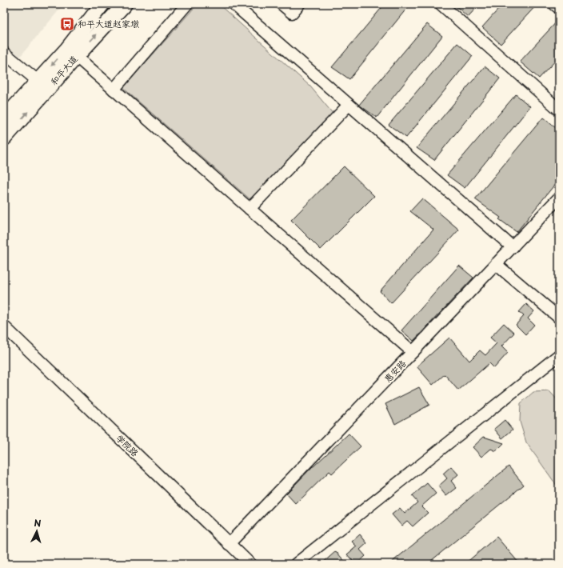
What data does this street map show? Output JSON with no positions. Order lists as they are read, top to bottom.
{
  "streets": {
    "main road": ["和平大道"],
    "street": ["惠安路", "学院路"]
  },
  "crossings": [
    ["惠安路", "学院路"]
  ],
  "places": {
    "bus stop": ["和平大道赵家墩"]
  },
  "north": "top"
}
